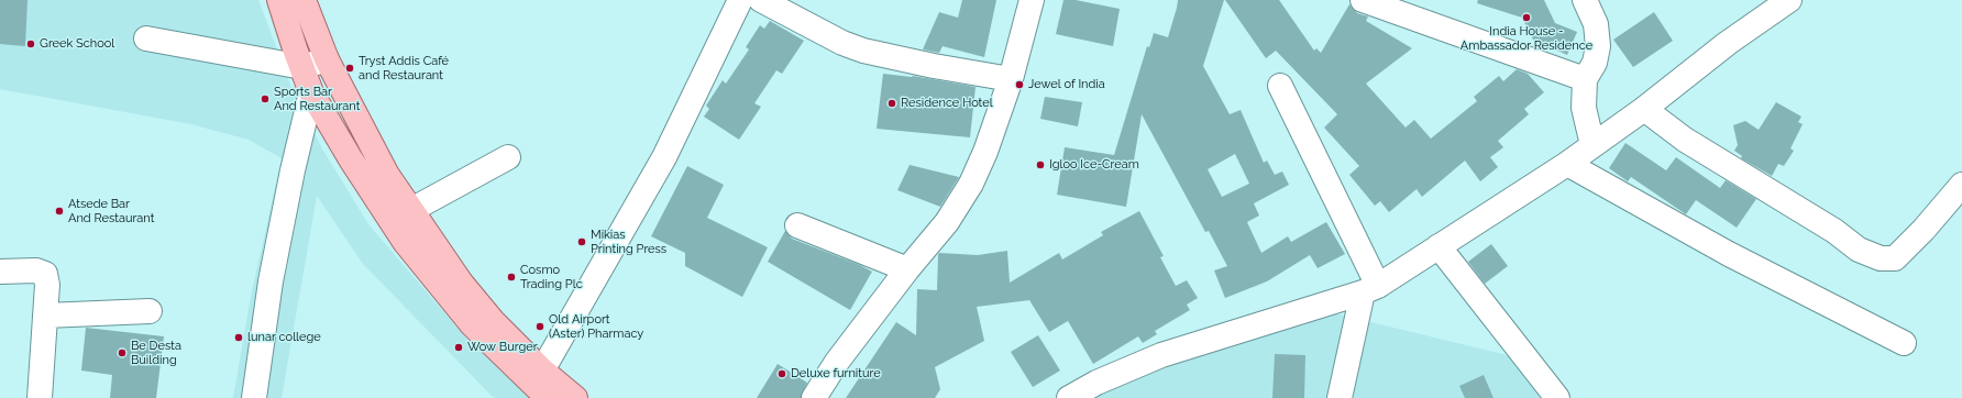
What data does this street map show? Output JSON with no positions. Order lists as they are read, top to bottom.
{
  "places": [
    "India House - Ambassador Residence",
    "Greek School",
    "Tryst Addis Café and Restaurant",
    "Jewel of India",
    "Sports Bar And Restaurant",
    "Residence Hotel",
    "Igloo Ice-Cream",
    "Atsede Bar And Restaurant",
    "Mikias Printing Press",
    "Cosmo Trading Plc",
    "Old Airport (Aster) Pharmacy",
    "lunar college",
    "Wow Burger",
    "Be Desta Building",
    "Deluxe furniture"
  ]
}
